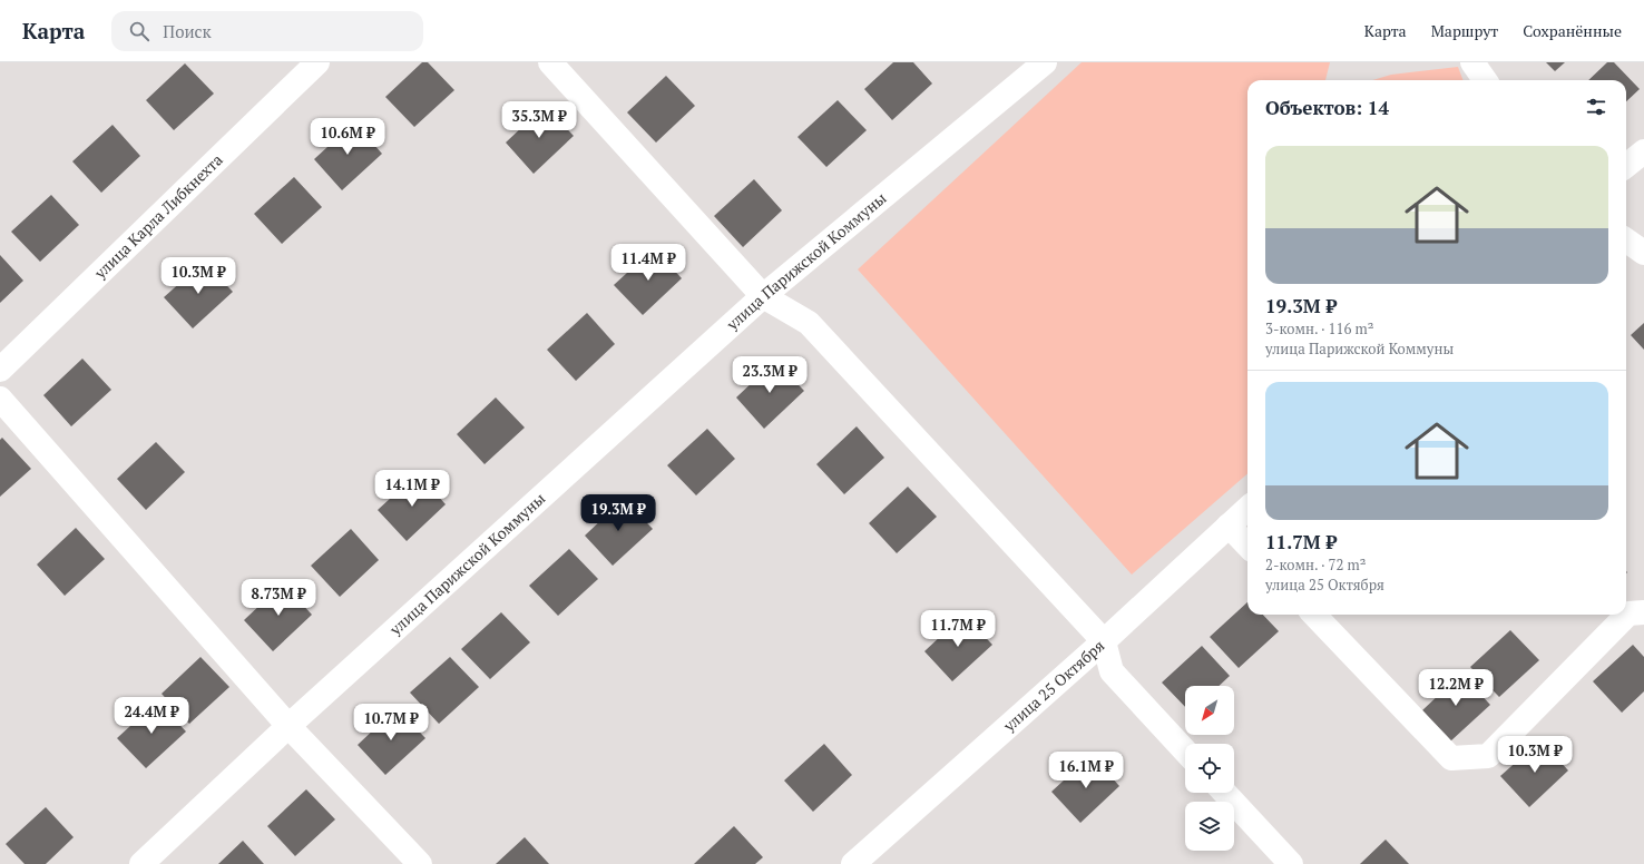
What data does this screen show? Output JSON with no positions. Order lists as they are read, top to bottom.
{
  "streets": {
    "street": ["улица Карла Либкнехта", "улица Парижской Коммуны", "улица 25 Октября"]
  },
  "north": "bottom left",
  "page": {
    "header": "Карта",
    "search": "Поиск",
    "nav": ["Карта", "Маршрут", "Сохранённые"],
    "heading": "Объектов: 14",
    "price": [
      "35.3M ₽",
      "10.6M ₽",
      "11.4M ₽",
      "10.3M ₽",
      "23.3M ₽",
      "14.1M ₽",
      "19.3M ₽",
      "8.73M ₽",
      "11.7M ₽",
      "12.2M ₽",
      "24.4M ₽",
      "10.7M ₽",
      "10.3M ₽",
      "16.1M ₽"
    ],
    "list": [
      {
        "name": "19.3M ₽",
        "note": "3-комн. · 116 m² · улица Парижской Коммуны"
      },
      {
        "name": "11.7M ₽",
        "note": "2-комн. · 72 m² · улица 25 Октября"
      }
    ]
  }
}
